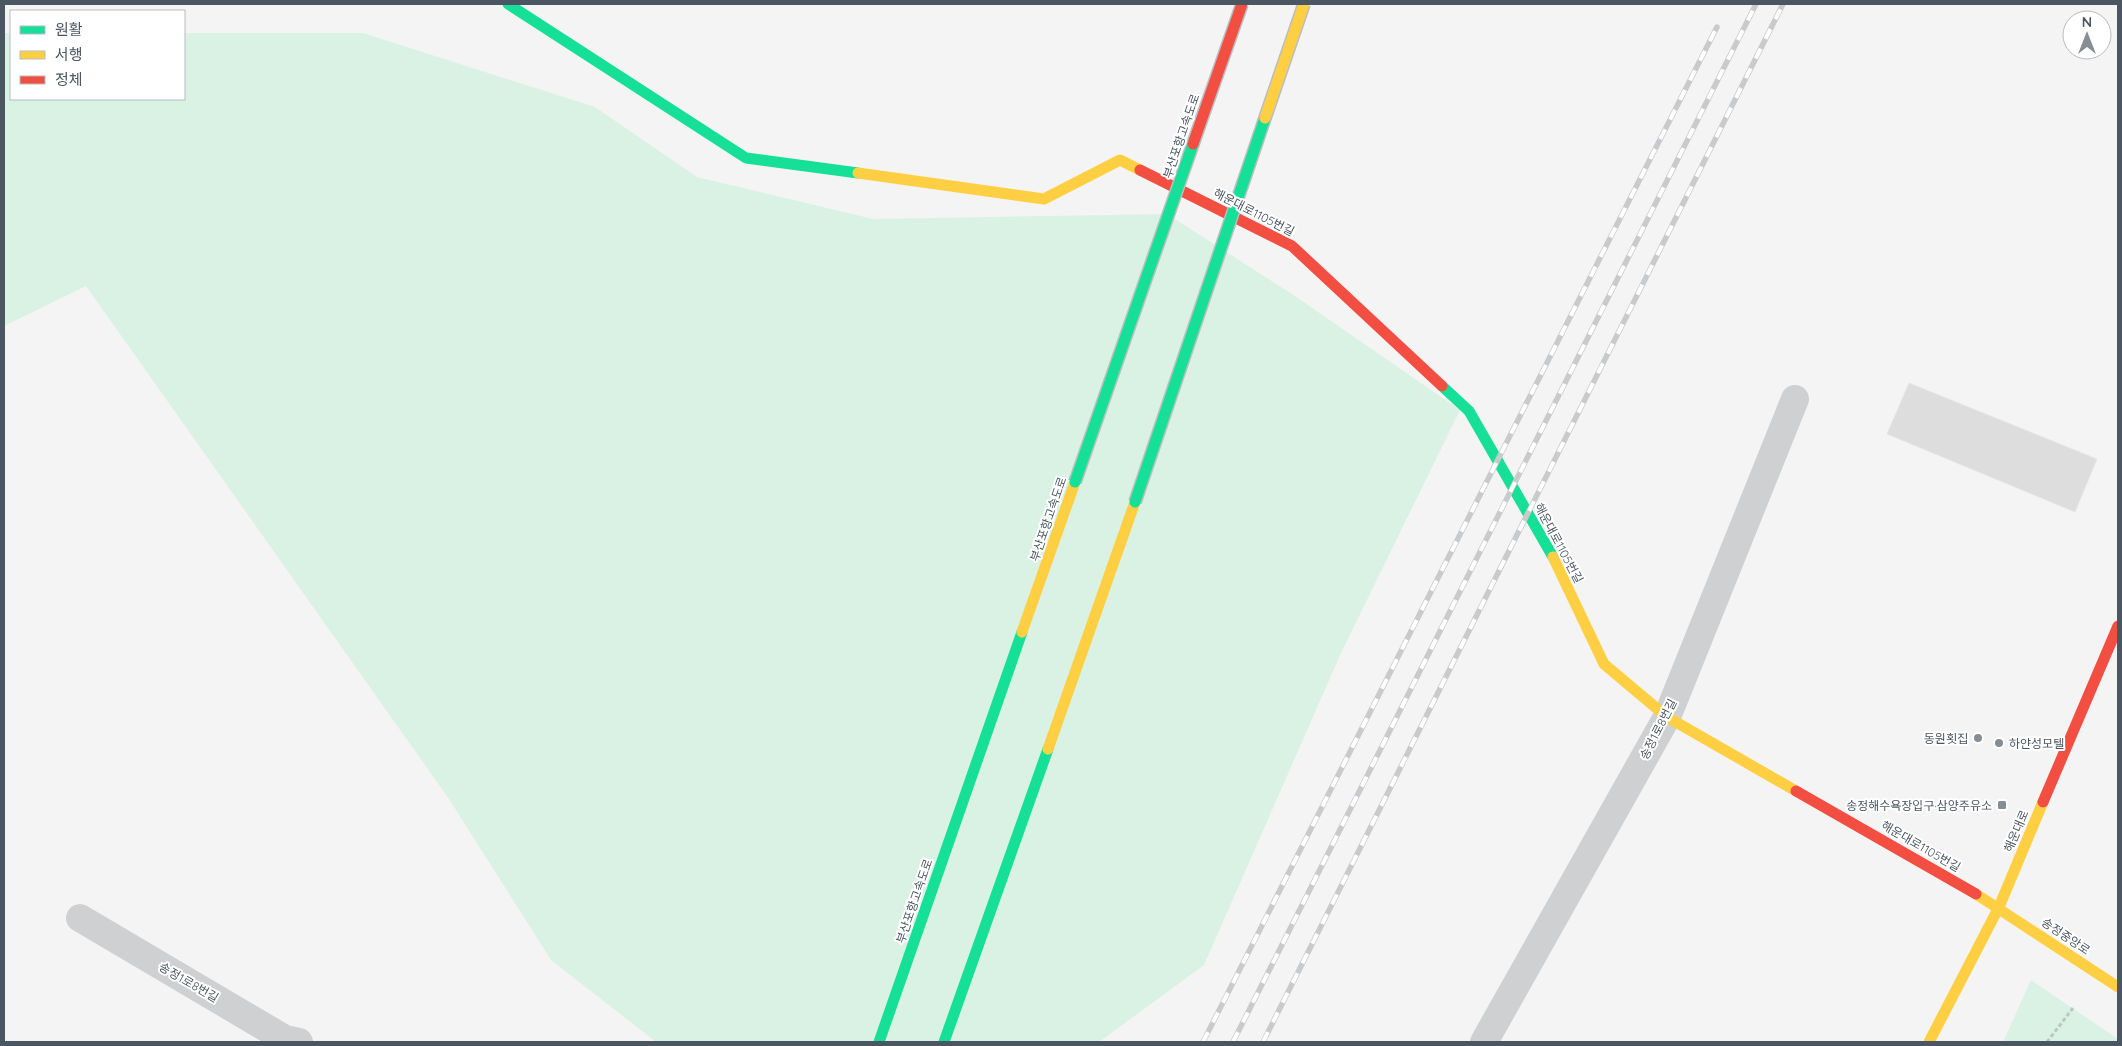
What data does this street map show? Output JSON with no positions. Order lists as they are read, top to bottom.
{
  "streets": {
    "main road": [
      "부산포항고속도로",
      "해운대로1105번길",
      "해운대로",
      "송정중앙로"
    ],
    "street": ["송정1로8번길"]
  },
  "crossings": [
    ["해운대로1105번길", "송정1로8번길"],
    ["해운대로1105번길", "해운대로"],
    ["해운대로1105번길", "송정중앙로"],
    ["해운대로", "송정중앙로"]
  ],
  "places": {
    "other": ["동원횟집", "하얀성모텔"],
    "transit": ["송정해수욕장입구·삼양주유소"]
  },
  "legend": ["원활", "서행", "정체"],
  "north": "top"
}
